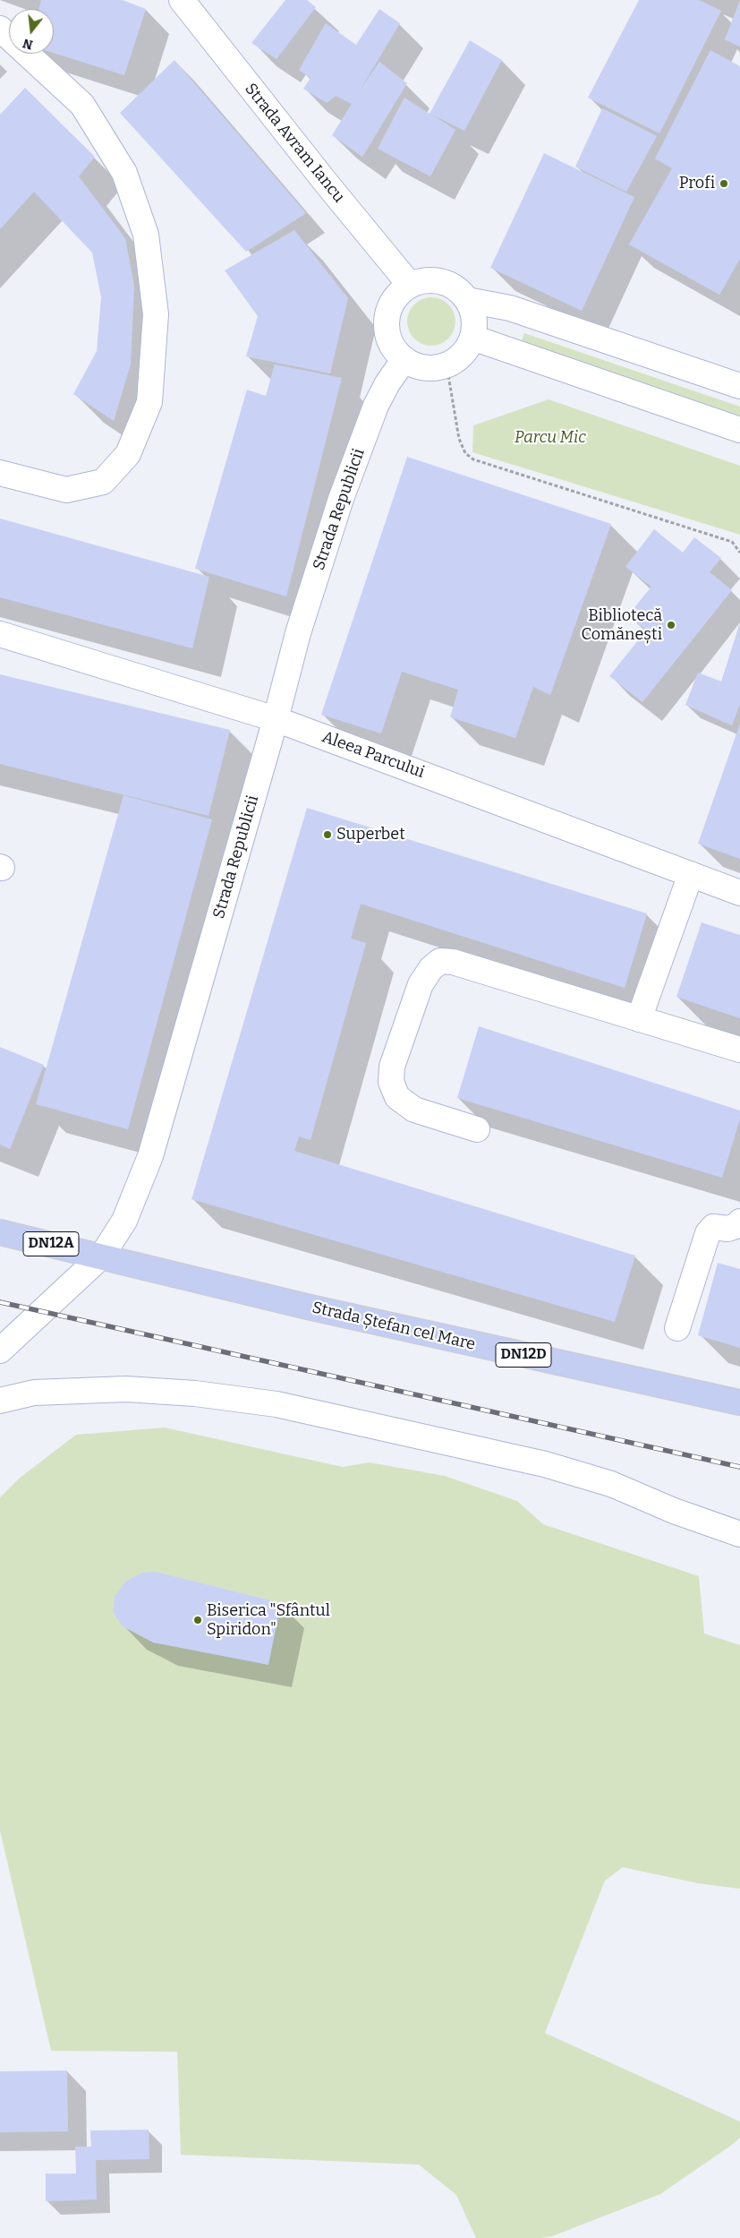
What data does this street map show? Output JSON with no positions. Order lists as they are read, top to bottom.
{
  "streets": {
    "main road": ["DN12A", "Strada Ștefan cel Mare", "DN12D"],
    "street": ["Strada Avram Iancu", "Strada Republicii", "Aleea Parcului"]
  },
  "crossings": [
    ["Strada Avram Iancu", "Strada Republicii"],
    ["Strada Republicii", "Aleea Parcului"],
    ["Strada Republicii", "DN12A"],
    ["Strada Republicii", "Strada Ștefan cel Mare"],
    ["DN12A", "Strada Ștefan cel Mare"]
  ],
  "parks": ["Parcu Mic"],
  "places": [
    "Profi",
    "Bibliotecă Comănești",
    "Superbet",
    "Biserica \"Sfântul Spiridon\""
  ],
  "north": "bottom"
}
